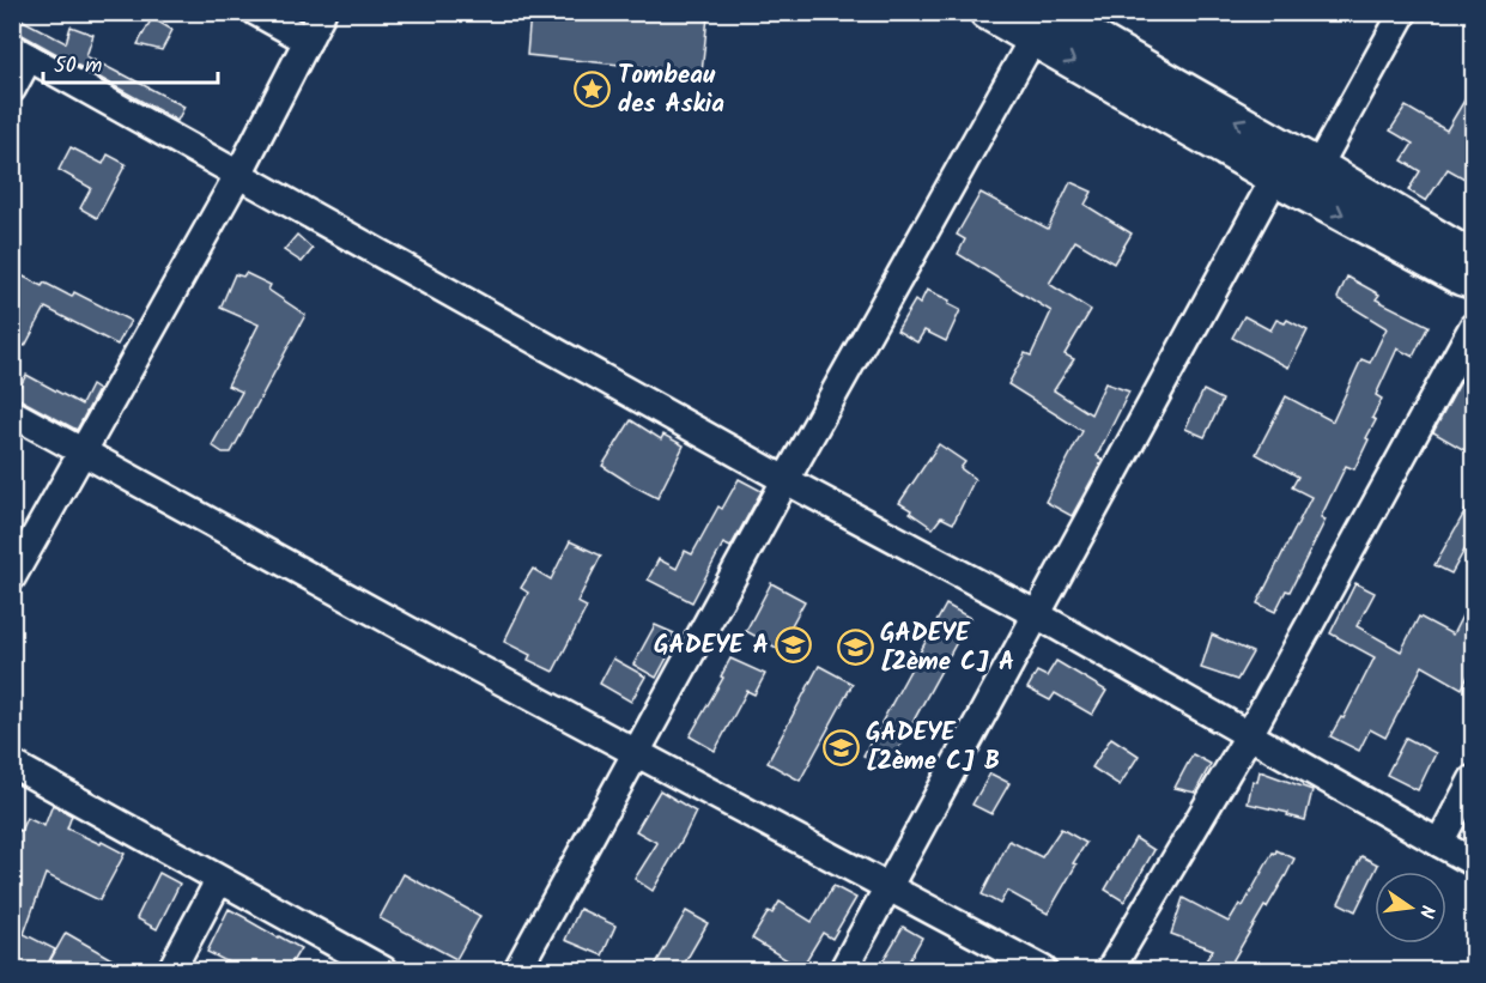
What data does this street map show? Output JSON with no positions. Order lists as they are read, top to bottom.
{
  "places": {
    "place": ["Tombeau des Askia"],
    "school or university": ["GADEYE A", "GADEYE [2ème C] A", "GADEYE [2ème C] B"]
  },
  "scale_bar": "50 m",
  "north": "right"
}
